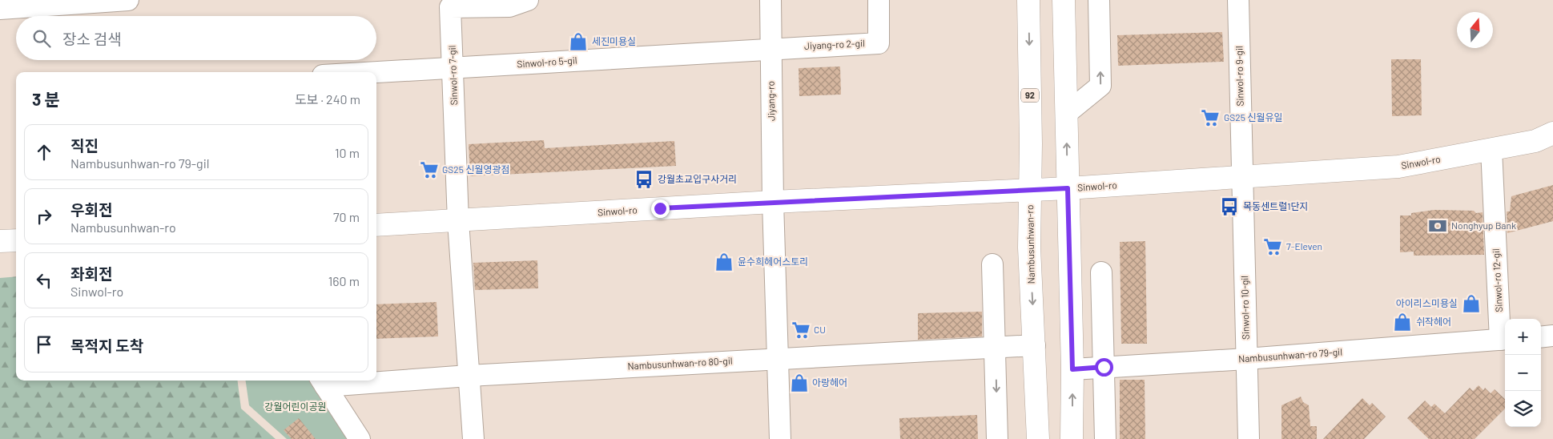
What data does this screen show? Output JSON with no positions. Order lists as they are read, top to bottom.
{
  "streets": {
    "main road": ["92", "Sinwol-ro", "Nambusunhwan-ro"],
    "street": [
      "Jiyang-ro 2-gil",
      "Sinwol-ro 5-gil",
      "Sinwol-ro 7-gil",
      "Sinwol-ro 9-gil",
      "Jiyang-ro",
      "Sinwol-ro 12-gil",
      "Sinwol-ro 10-gil",
      "Nambusunhwan-ro 79-gil",
      "Nambusunhwan-ro 80-gil"
    ]
  },
  "crossings": [
    ["Jiyang-ro 2-gil", "Sinwol-ro 5-gil"],
    ["Jiyang-ro 2-gil", "Jiyang-ro"],
    ["Sinwol-ro 5-gil", "Sinwol-ro 7-gil"],
    ["Sinwol-ro 5-gil", "Jiyang-ro"],
    ["Sinwol-ro 7-gil", "Sinwol-ro"],
    ["Sinwol-ro 7-gil", "Nambusunhwan-ro 80-gil"],
    ["Sinwol-ro 9-gil", "Sinwol-ro"],
    ["Sinwol-ro 9-gil", "Sinwol-ro 10-gil"],
    ["Jiyang-ro", "Sinwol-ro"],
    ["Jiyang-ro", "Nambusunhwan-ro 80-gil"],
    ["Sinwol-ro", "Nambusunhwan-ro"],
    ["Sinwol-ro", "Sinwol-ro 12-gil"],
    ["Sinwol-ro", "Sinwol-ro 10-gil"],
    ["Nambusunhwan-ro", "Nambusunhwan-ro 80-gil"],
    ["Sinwol-ro 12-gil", "Nambusunhwan-ro 79-gil"],
    ["Sinwol-ro 10-gil", "Nambusunhwan-ro 79-gil"]
  ],
  "parks": ["강월어린이공원"],
  "places": {
    "shop": [
      "세진미용실",
      "윤수희헤어스토리",
      "아이리스미용실",
      "쉬작헤어",
      "아랑헤어"
    ],
    "supermarket": [
      "GS25 신월유일",
      "GS25 신월영광점",
      "7-Eleven",
      "CU"
    ],
    "bus stop": ["강월초교입구사거리", "목동센트럴1단지"],
    "bank": ["Nonghyup Bank"]
  },
  "north": "top",
  "page": {
    "search": "장소 검색",
    "heading": ["3 분", "도보 · 240 m"],
    "list": [
      ["직진", "Nambusunhwan-ro 79-gil", "10 m"],
      ["우회전", "Nambusunhwan-ro", "70 m"],
      ["좌회전", "Sinwol-ro", "160 m"],
      "목적지 도착"
    ],
    "map_buttons": ["+", "−"]
  }
}
